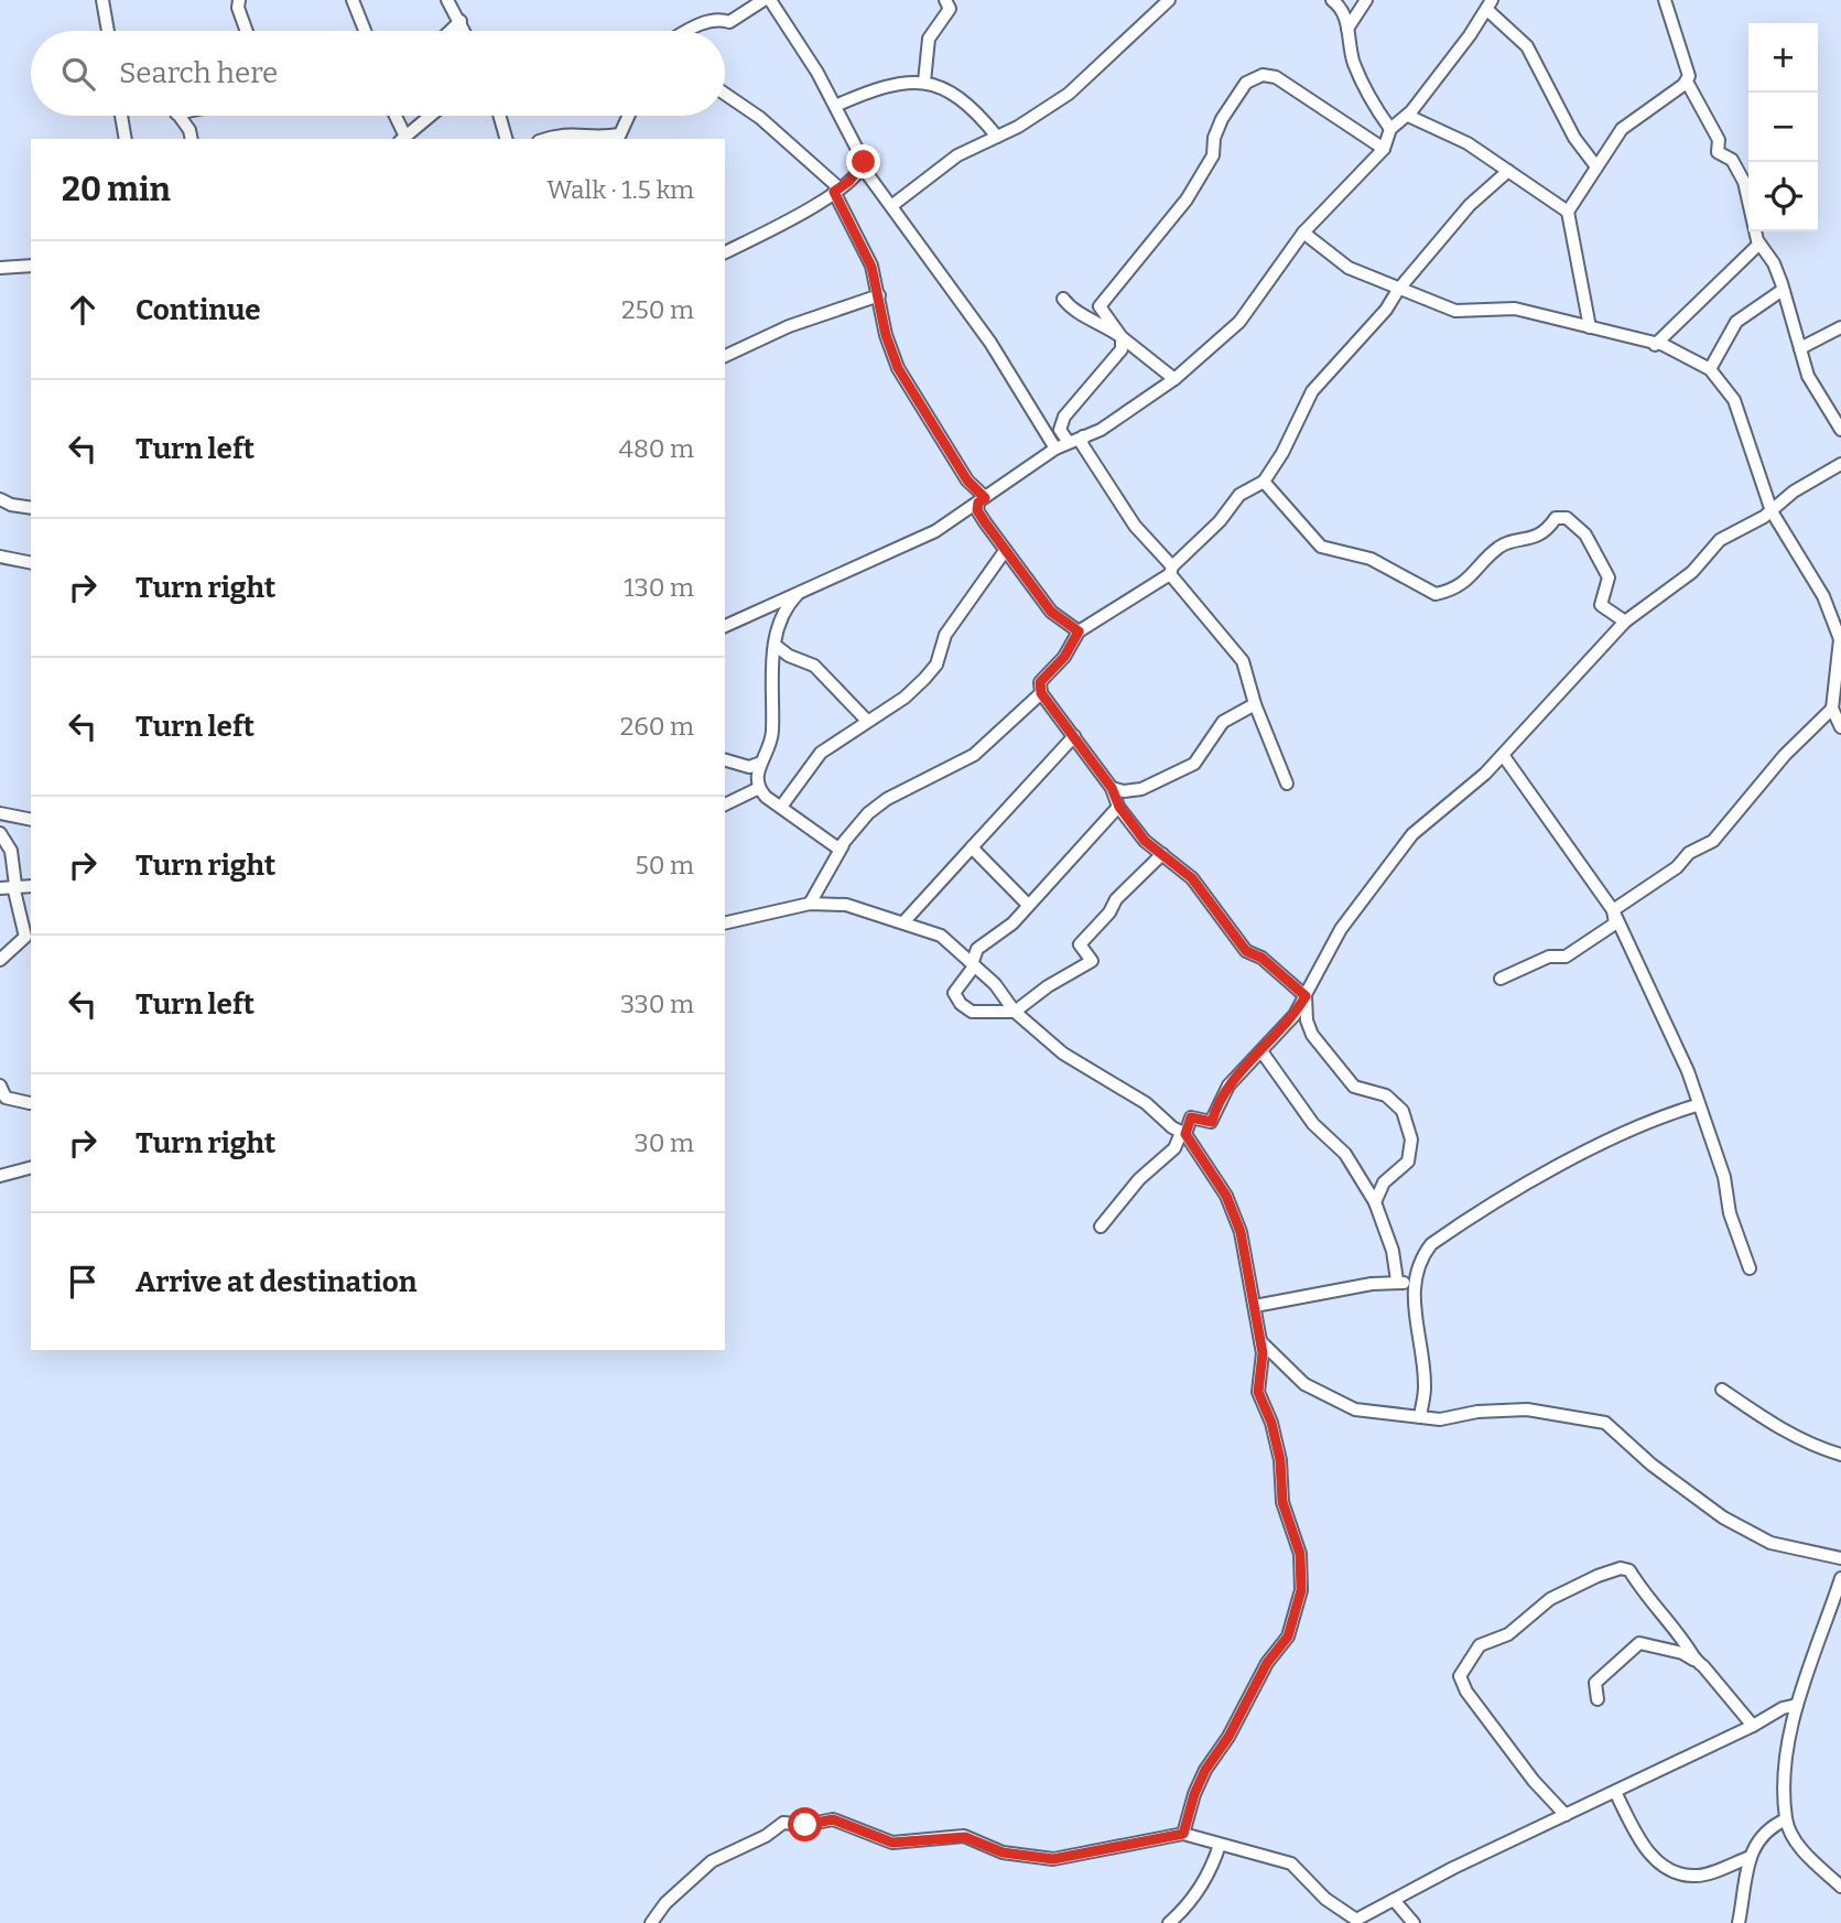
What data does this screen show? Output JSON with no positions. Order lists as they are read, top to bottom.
{
  "page": {
    "map_buttons": ["+", "−"],
    "search": "Search here",
    "heading": ["20 min", "Walk · 1.5 km"],
    "list": [
      ["Continue", "250 m"],
      ["Turn left", "480 m"],
      ["Turn right", "130 m"],
      ["Turn left", "260 m"],
      ["Turn right", "50 m"],
      ["Turn left", "330 m"],
      ["Turn right", "30 m"],
      "Arrive at destination"
    ]
  }
}
